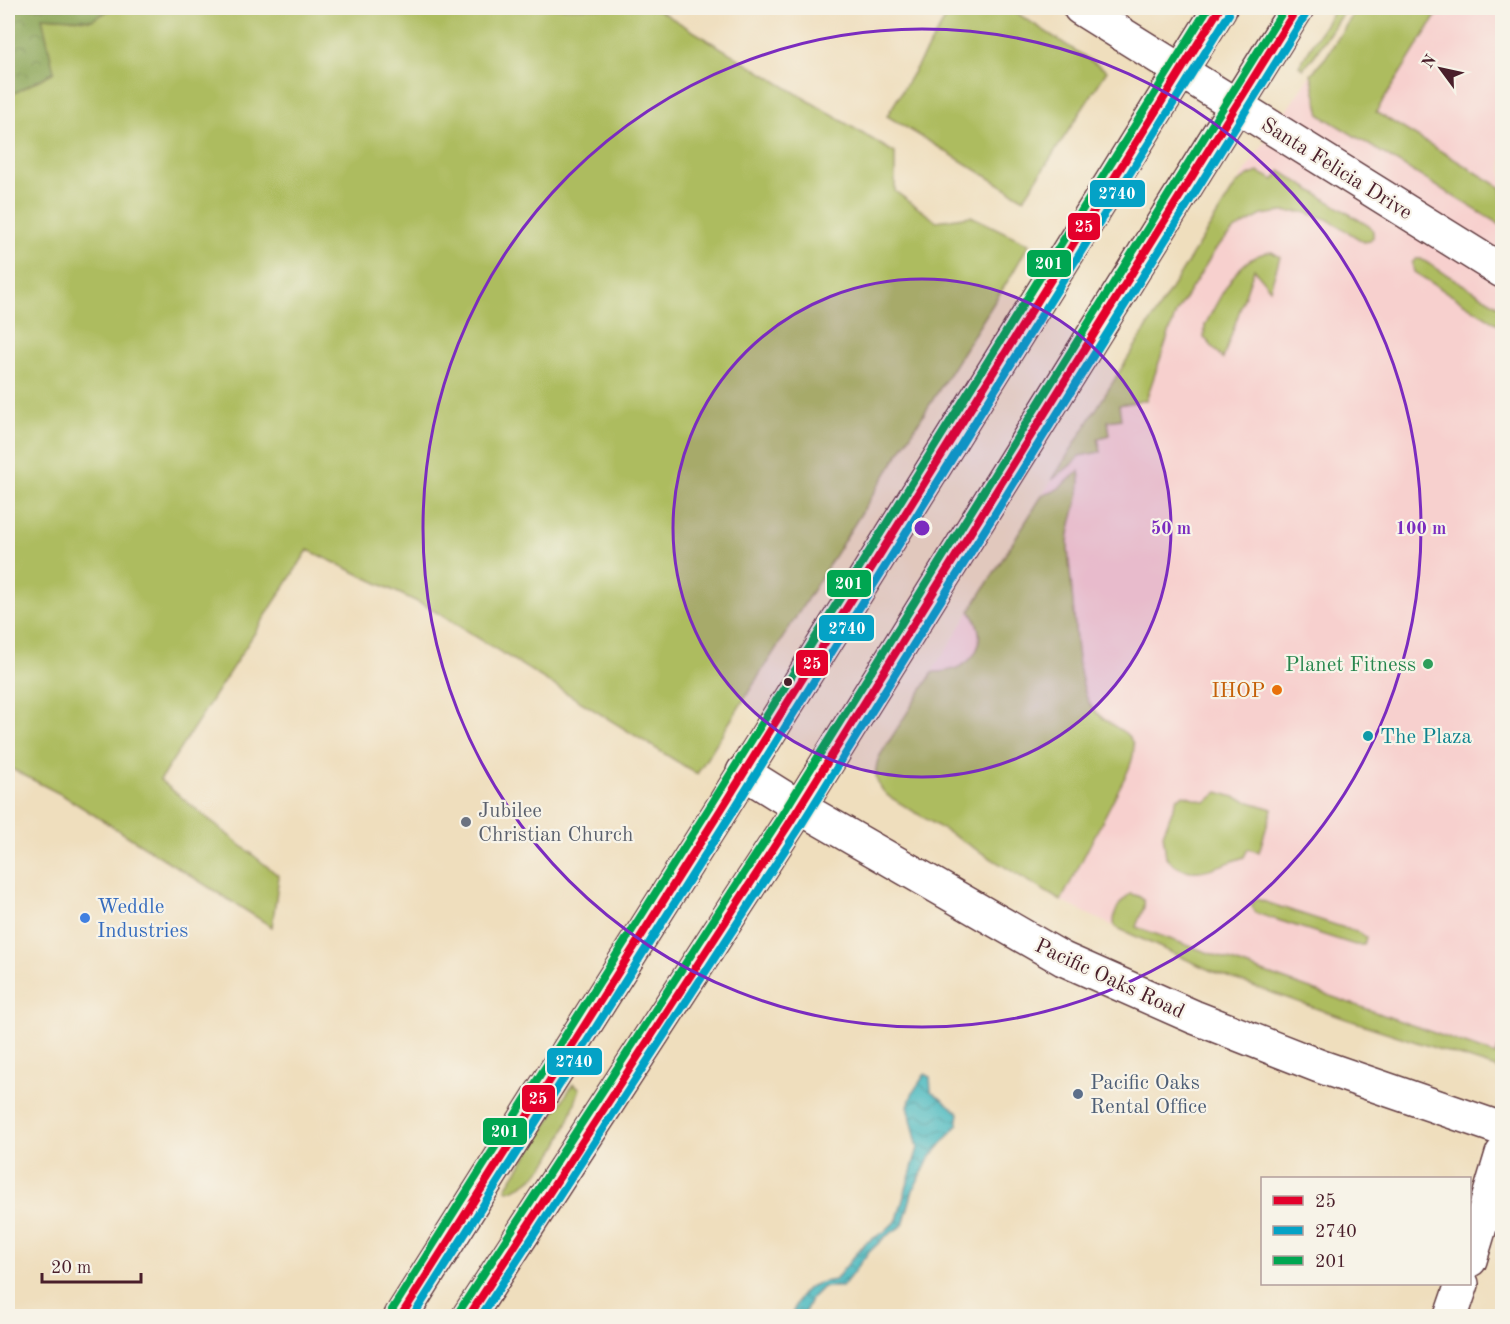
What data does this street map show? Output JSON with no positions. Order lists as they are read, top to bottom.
{
  "streets": {
    "main road": ["Santa Felicia Drive", "Pacific Oaks Road"]
  },
  "places": [
    "Planet Fitness",
    "IHOP",
    "The Plaza",
    "Jubilee Christian Church",
    "Weddle Industries",
    "Pacific Oaks Rental Office"
  ],
  "lines": ["transit line 25", "transit line 201", "transit line 2740"],
  "legend": ["25", "2740", "201"],
  "scale_bar": "20 m",
  "north": "top left",
  "rings": ["50 m", "100 m"]
}
